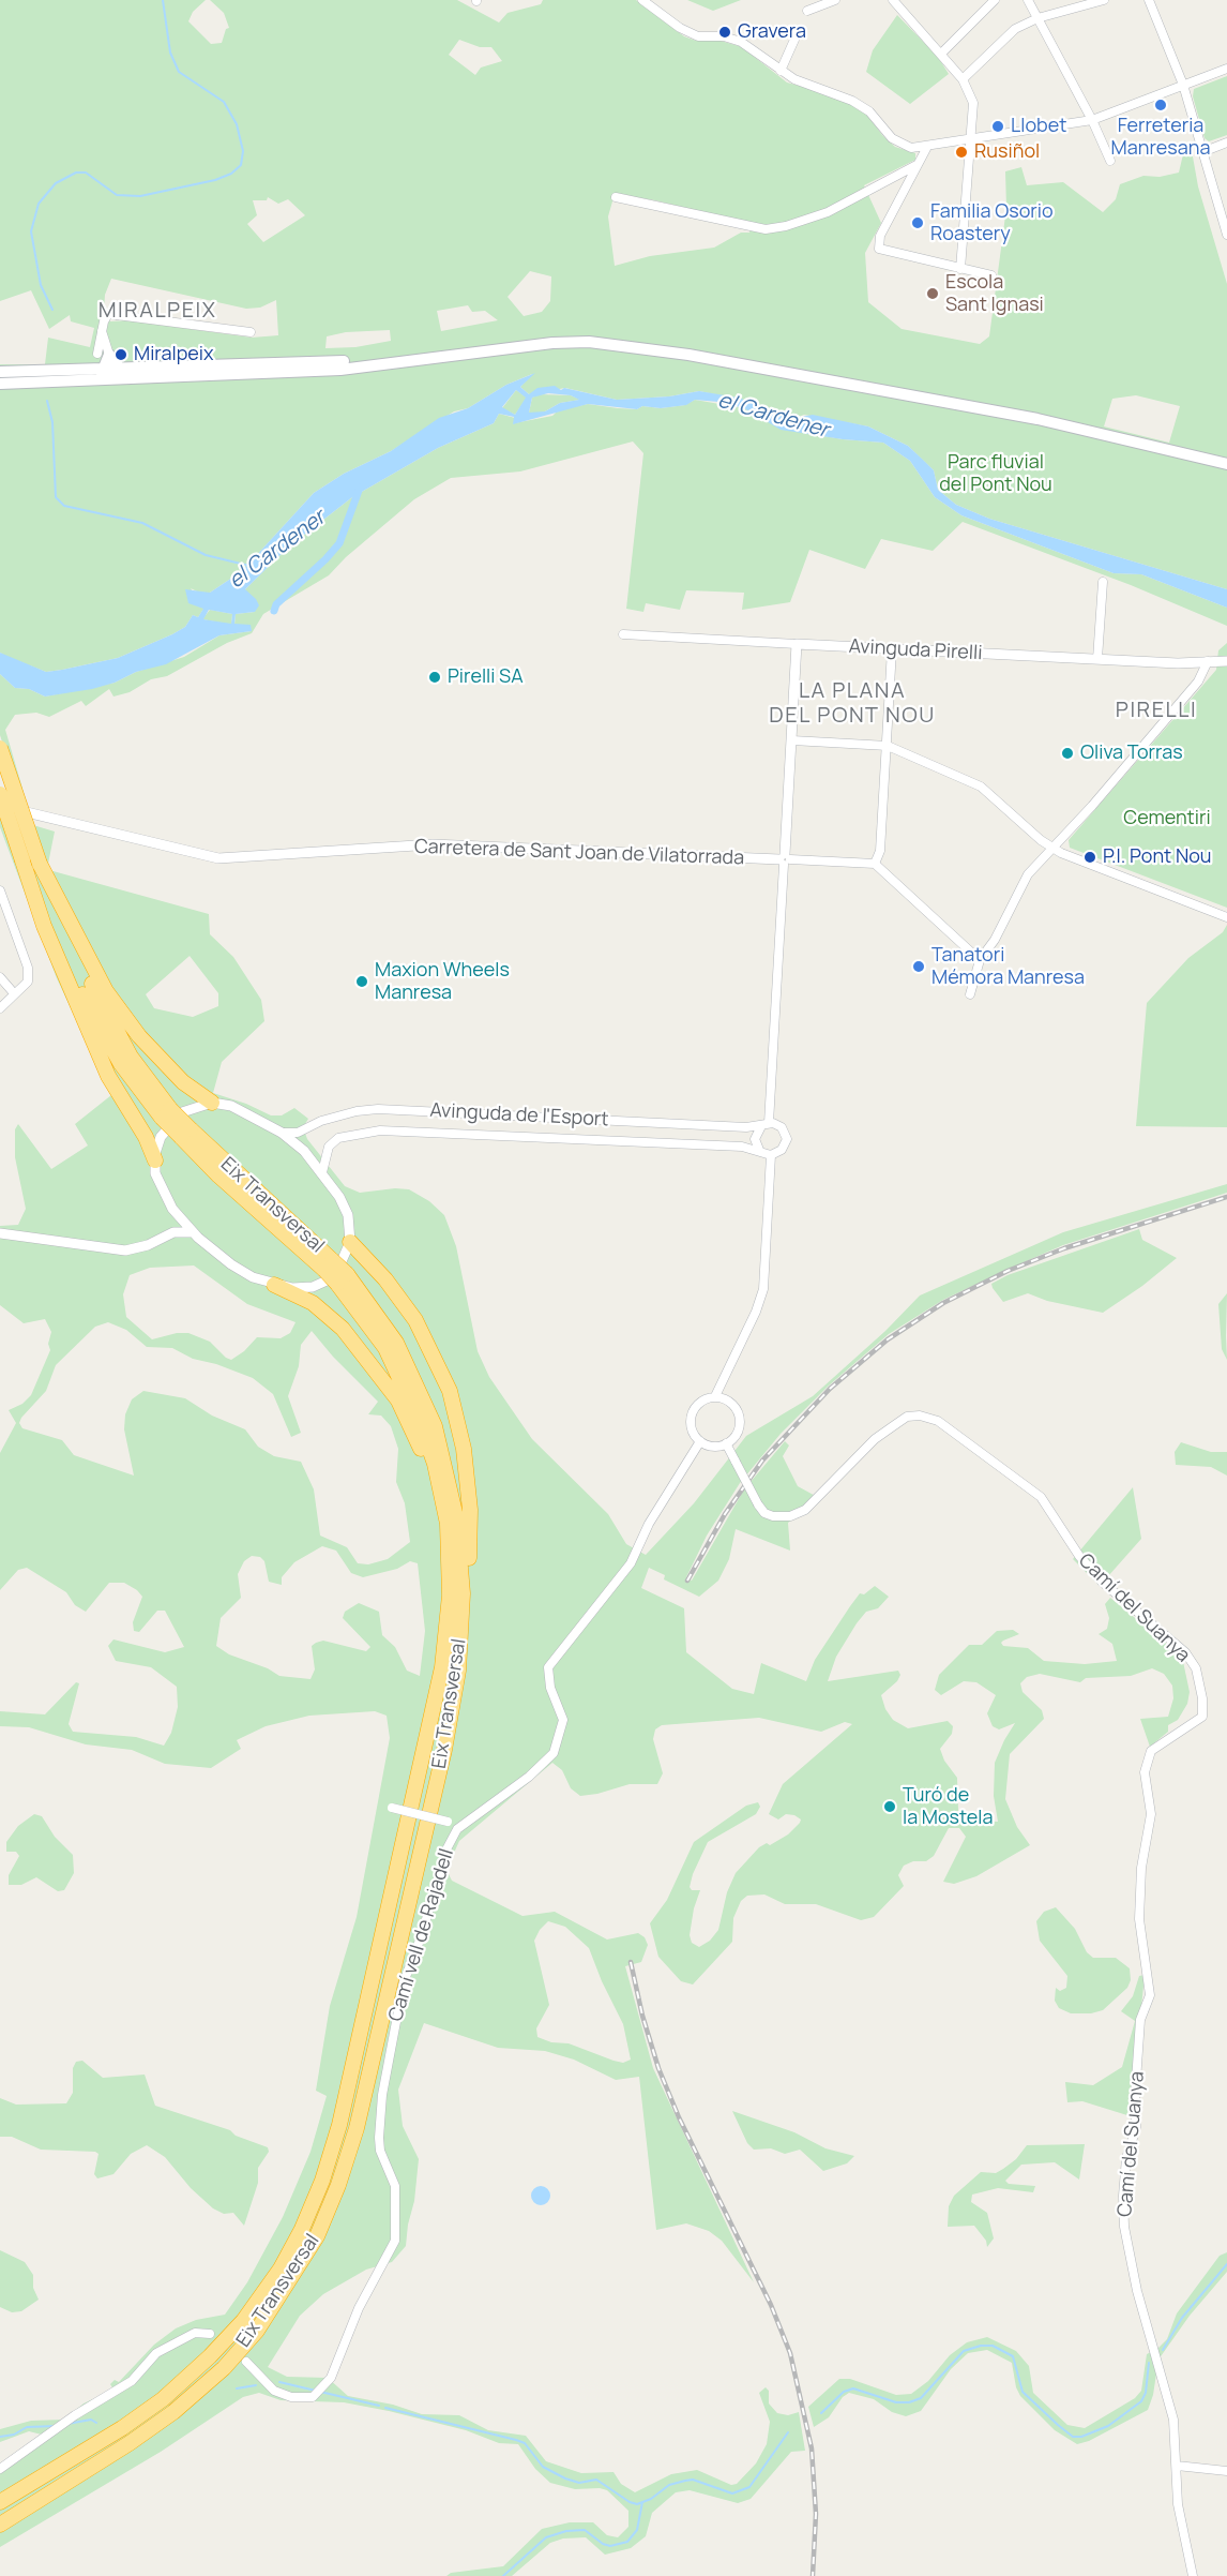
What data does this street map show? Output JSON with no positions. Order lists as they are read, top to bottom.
{
  "streets": {
    "highway": ["Eix Transversal"],
    "street": [
      "Avinguda Pirelli",
      "Carretera de Sant Joan de Vilatorrada",
      "Avinguda de l'Esport",
      "Camí del Suanya",
      "Camí vell de Rajadell"
    ]
  },
  "crossings": [
    ["Camí del Suanya", "Camí vell de Rajadell"]
  ],
  "districts": ["MIRALPEIX", "LA PLANA DEL PONT NOU", "PIRELLI"],
  "water": ["el Cardener"],
  "parks": ["Parc fluvial del Pont Nou", "Cementiri"],
  "places": [
    "Gravera",
    "Ferreteria Manresana",
    "Llobet",
    "Rusiñol",
    "Familia Osorio Roastery",
    "Escola Sant Ignasi",
    "Miralpeix",
    "Pirelli SA",
    "Oliva Torras",
    "P.I. Pont Nou",
    "Tanatori Mémora Manresa",
    "Maxion Wheels Manresa",
    "Turó de la Mostela"
  ]
}
